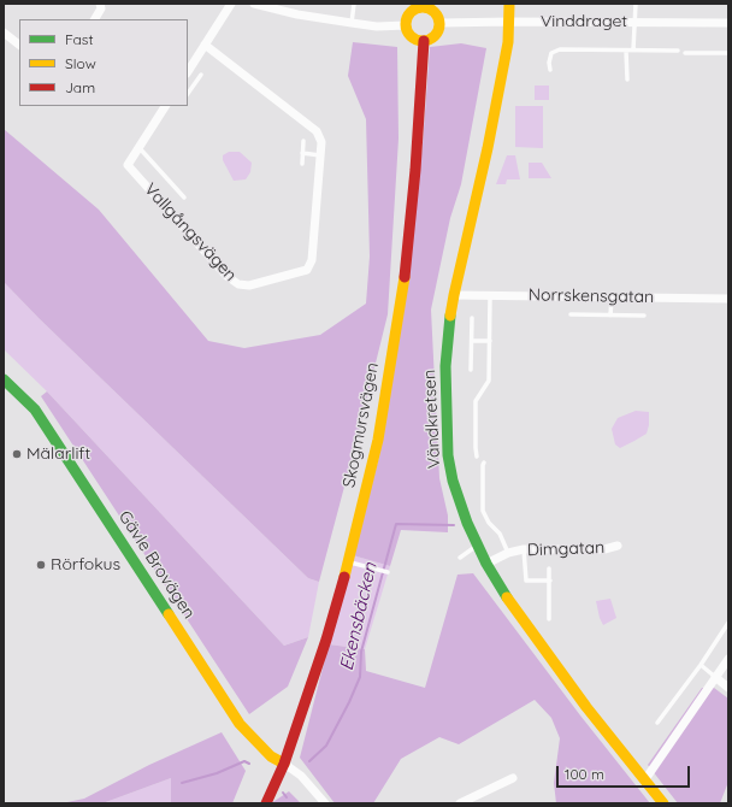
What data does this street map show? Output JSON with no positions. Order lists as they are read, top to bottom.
{
  "streets": {
    "street": [
      "Vinddraget",
      "Vallgångsvägen",
      "Norrskensgatan",
      "Vändkretsen",
      "Skogmursvägen",
      "Dimgatan",
      "Gävle Brovägen"
    ]
  },
  "crossings": [
    ["Vinddraget", "Vändkretsen"],
    ["Vinddraget", "Skogmursvägen"],
    ["Norrskensgatan", "Vändkretsen"],
    ["Vändkretsen", "Dimgatan"],
    ["Skogmursvägen", "Gävle Brovägen"]
  ],
  "water": ["Ekensbäcken"],
  "places": ["Mälarlift", "Rörfokus"],
  "legend": ["Fast", "Slow", "Jam"],
  "scale_bar": "100 m"
}
